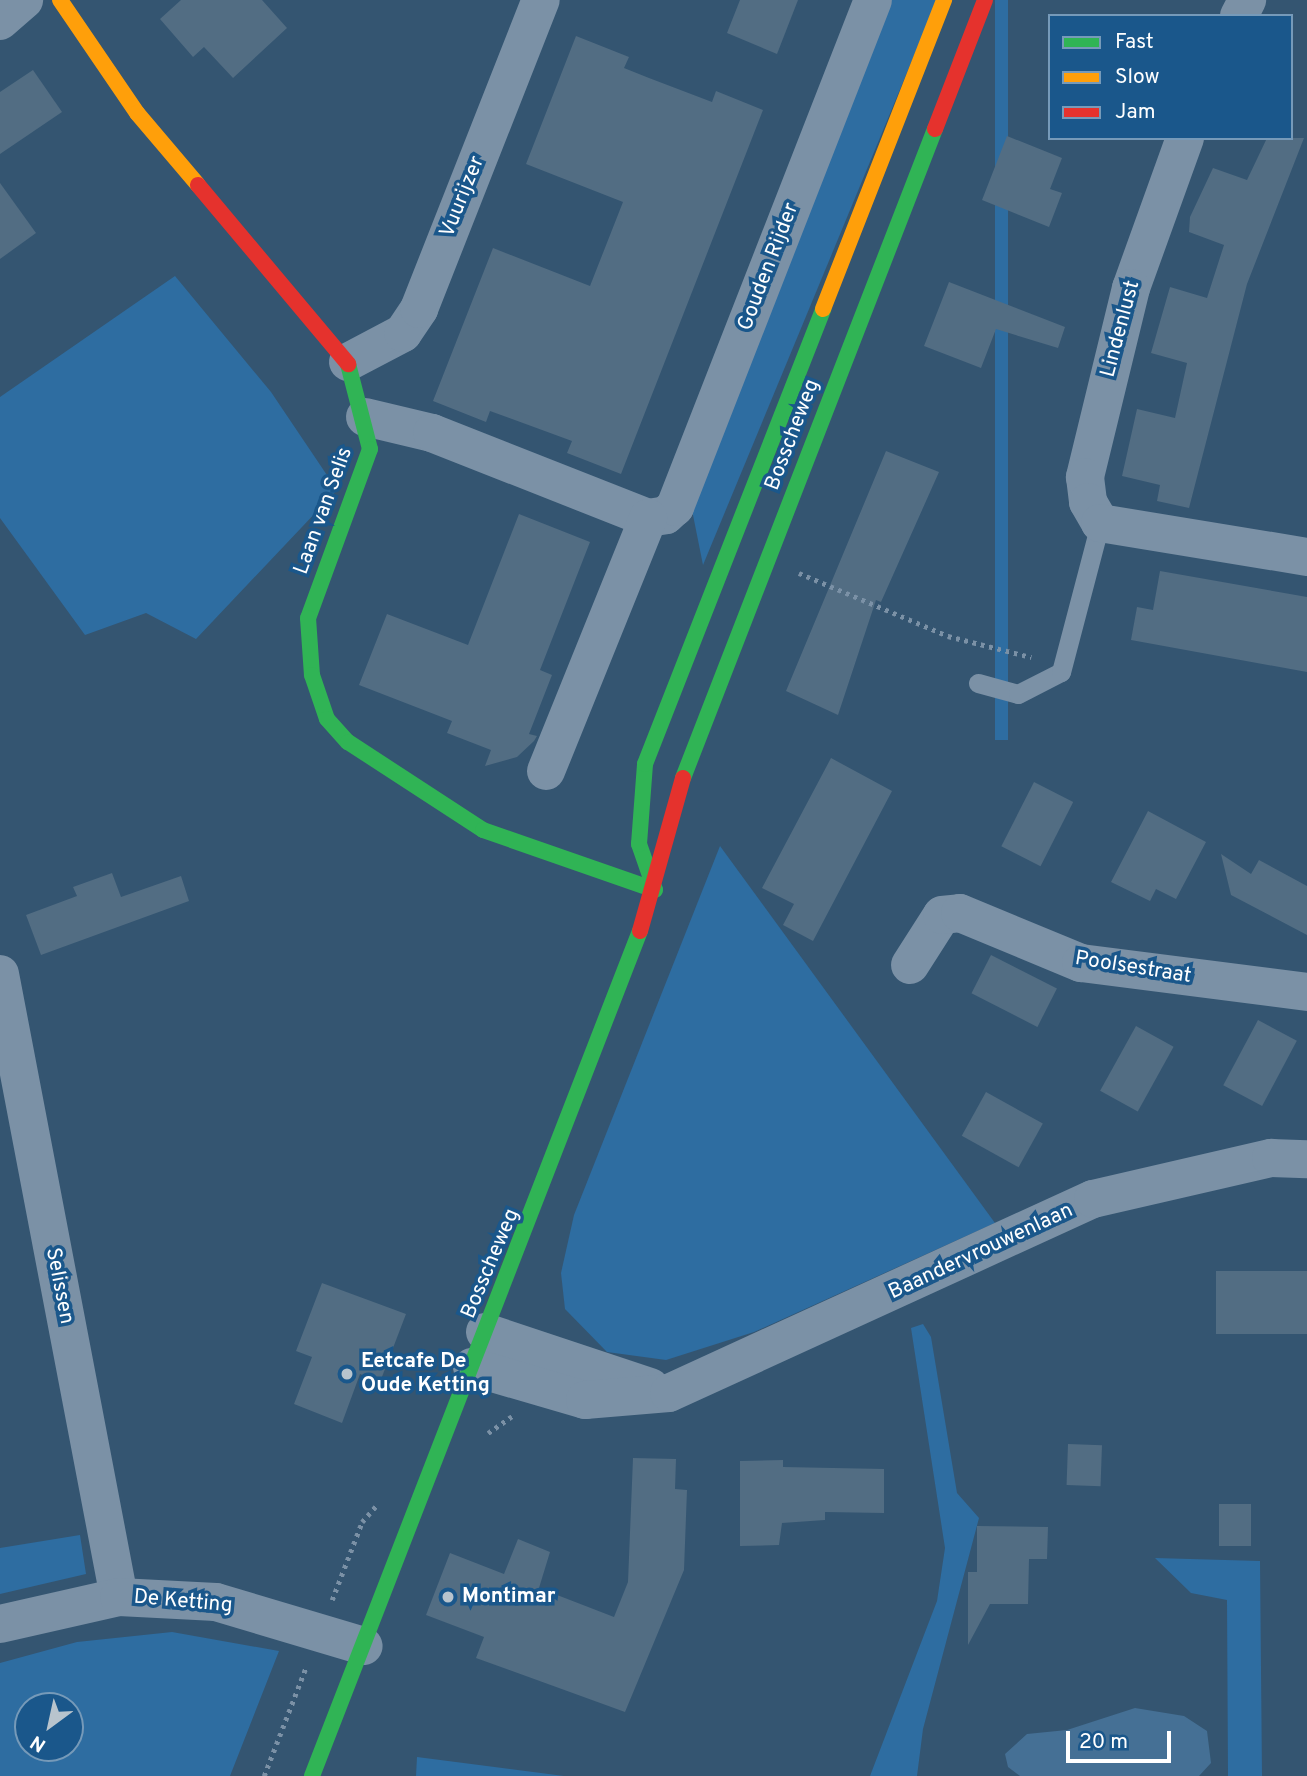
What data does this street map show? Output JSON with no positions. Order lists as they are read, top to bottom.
{
  "streets": {
    "main road": ["Bosscheweg", "Laan van Selis"],
    "street": [
      "Vuurijzer",
      "Gouden Rijder",
      "Lindenlust",
      "Poolsestraat",
      "Baandervrouwenlaan",
      "Selissen",
      "De Ketting"
    ]
  },
  "crossings": [
    ["Vuurijzer", "Laan van Selis"],
    ["Bosscheweg", "Laan van Selis"],
    ["Bosscheweg", "Baandervrouwenlaan"],
    ["Bosscheweg", "De Ketting"],
    ["Selissen", "De Ketting"]
  ],
  "places": ["Eetcafe De Oude Ketting", "Montimar"],
  "legend": ["Fast", "Slow", "Jam"],
  "scale_bar": "20 m",
  "north": "bottom left"
}
